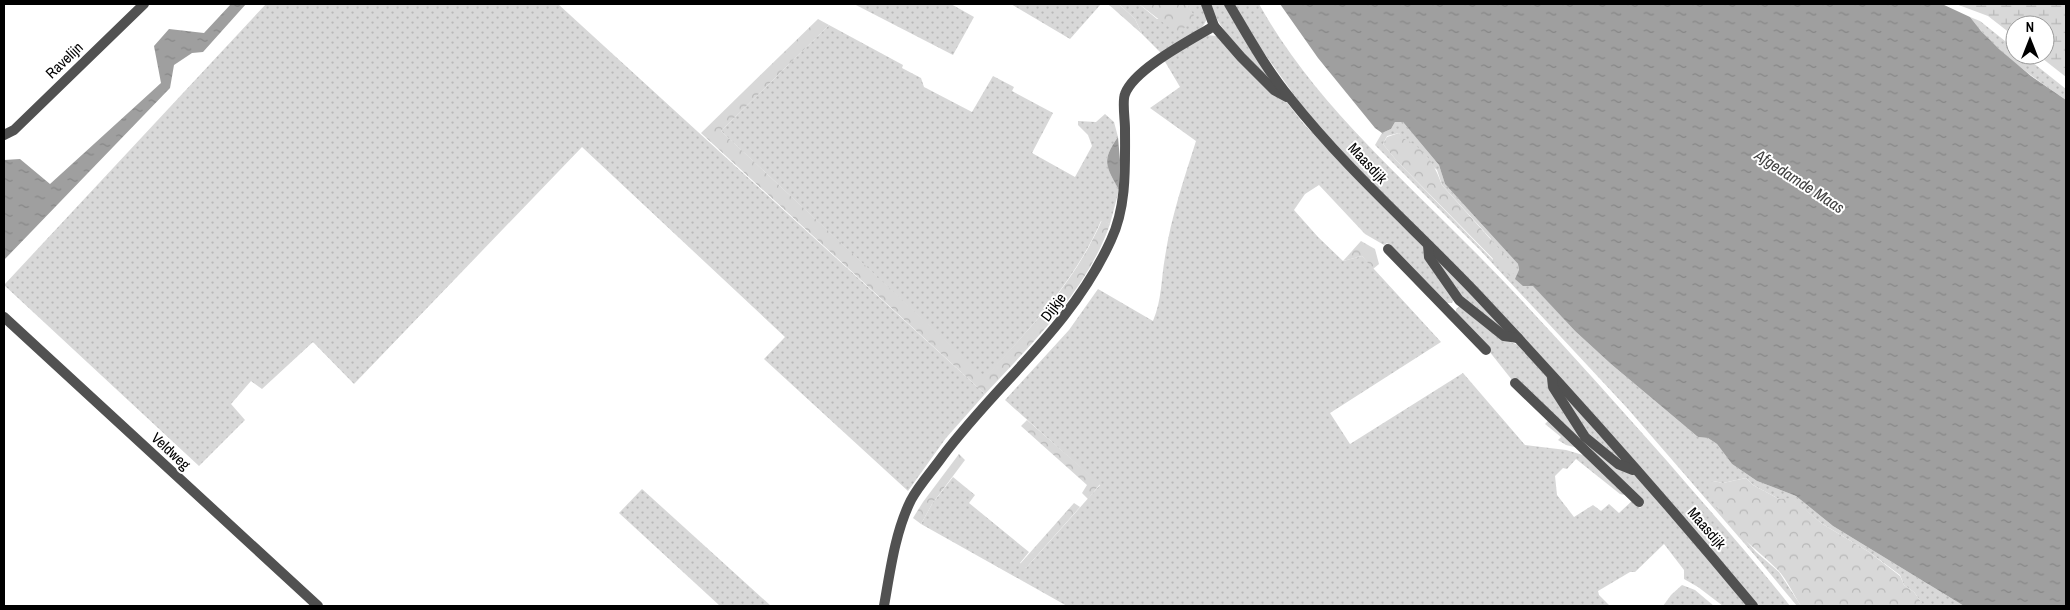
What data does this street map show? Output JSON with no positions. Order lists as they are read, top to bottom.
{
  "streets": {
    "street": [
      "Ravelijn",
      "Maasdijk",
      "Dijkje",
      "Veldweg"
    ]
  },
  "crossings": [
    ["Maasdijk", "Dijkje"]
  ],
  "water": ["Afgedamde Maas"],
  "north": "top"
}
